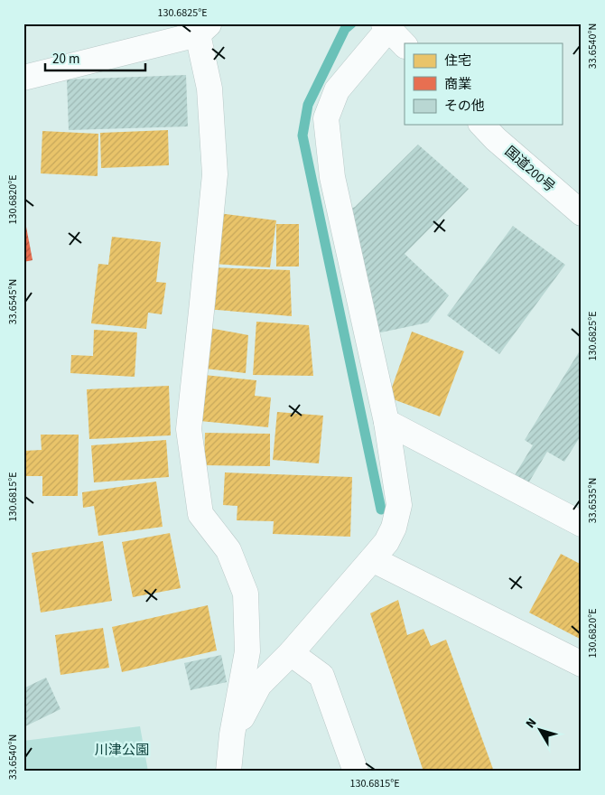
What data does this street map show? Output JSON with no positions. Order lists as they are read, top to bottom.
{
  "streets": {
    "main road": ["国道200号"]
  },
  "parks": ["川津公園"],
  "legend": ["住宅", "商業", "その他"],
  "scale_bar": "20 m",
  "north": "top left",
  "coordinates": [
    "130.6825°E",
    "33.6540°N",
    "130.6820°E",
    "33.6545°N",
    "130.6815°E",
    "33.6535°N"
  ]
}
